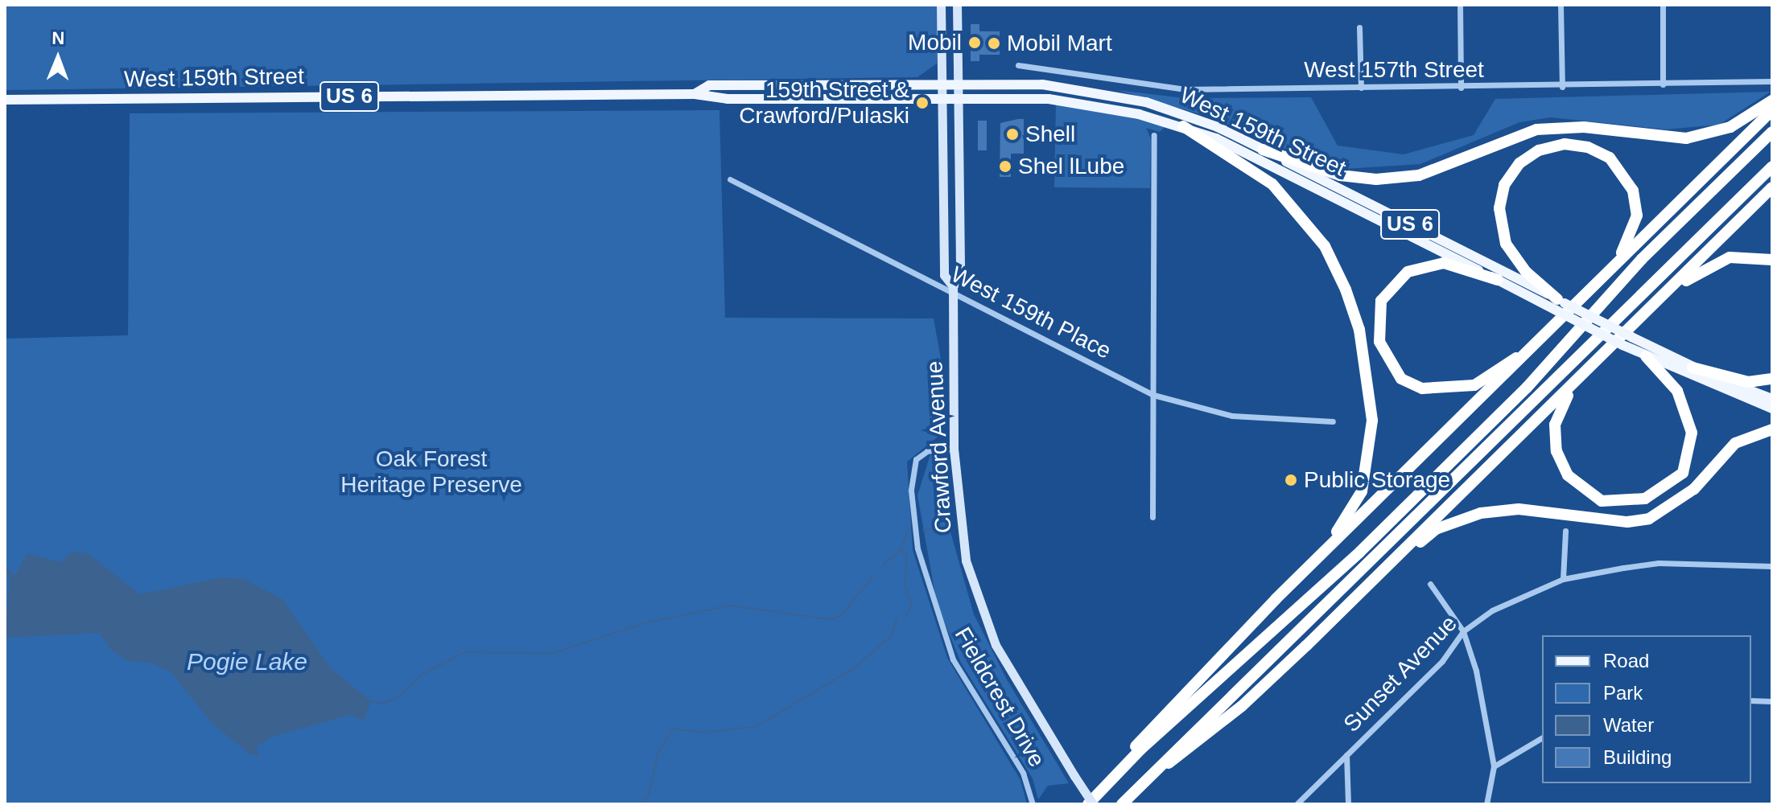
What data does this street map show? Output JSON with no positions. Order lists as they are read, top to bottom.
{
  "streets": {
    "main road": ["West 159th Street", "US 6", "Crawford Avenue"],
    "street": [
      "West 157th Street",
      "West 159th Place",
      "Sunset Avenue",
      "Fieldcrest Drive"
    ]
  },
  "crossings": [
    ["West 159th Street", "Crawford Avenue"],
    ["West 159th Place", "Crawford Avenue"],
    ["Crawford Avenue", "Fieldcrest Drive"]
  ],
  "water": ["Pogie Lake"],
  "parks": ["Oak Forest Heritage Preserve"],
  "places": [
    "Mobil",
    "Mobil Mart",
    "159th Street & Crawford/Pulaski",
    "Shell",
    "Shel lLube",
    "Public Storage"
  ],
  "legend": [
    "Road",
    "Park",
    "Water",
    "Building"
  ],
  "north": "top"
}
